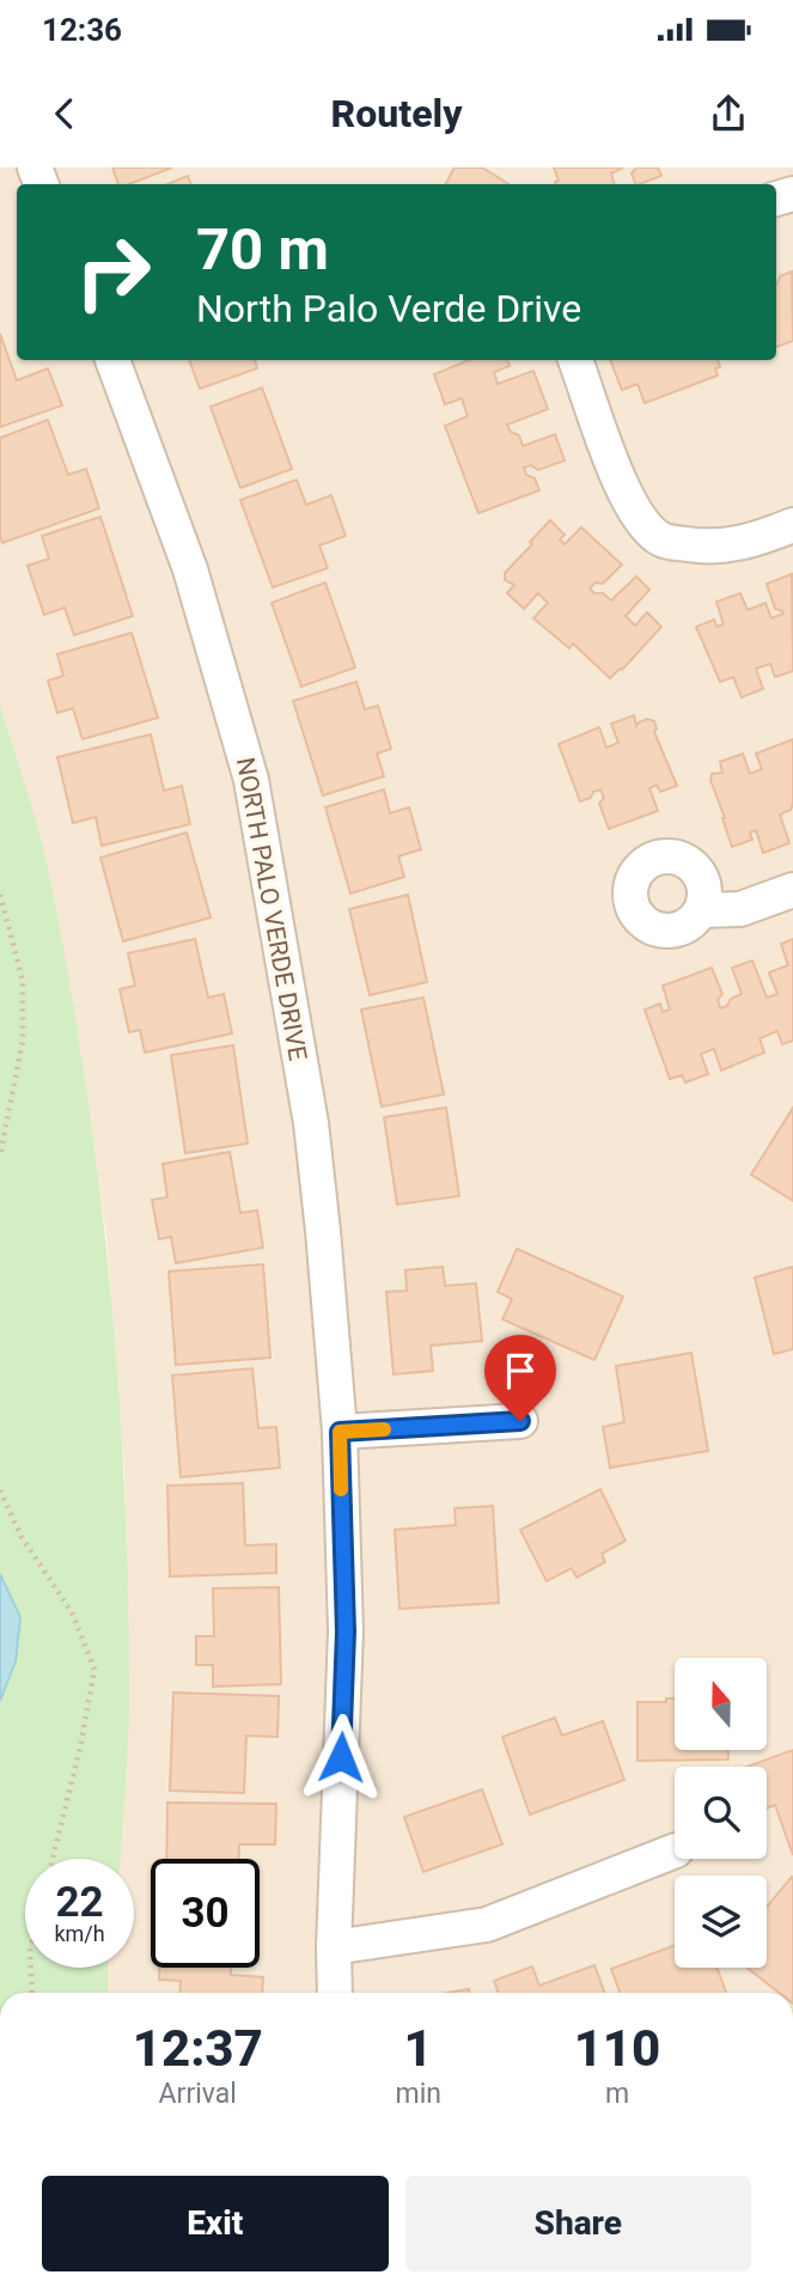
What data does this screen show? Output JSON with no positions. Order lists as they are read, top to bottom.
{
  "streets": {
    "street": ["NORTH PALO VERDE DRIVE"]
  },
  "north": "top",
  "page": {
    "status": "12:36",
    "header": "Routely",
    "turn": ["70 m", "North Palo Verde Drive"],
    "speed": "22 km/h",
    "limit": "30",
    "eta": [
      "12:37",
      "Arrival",
      "1",
      "min",
      "110",
      "m"
    ],
    "buttons": ["Exit", "Share"]
  }
}
